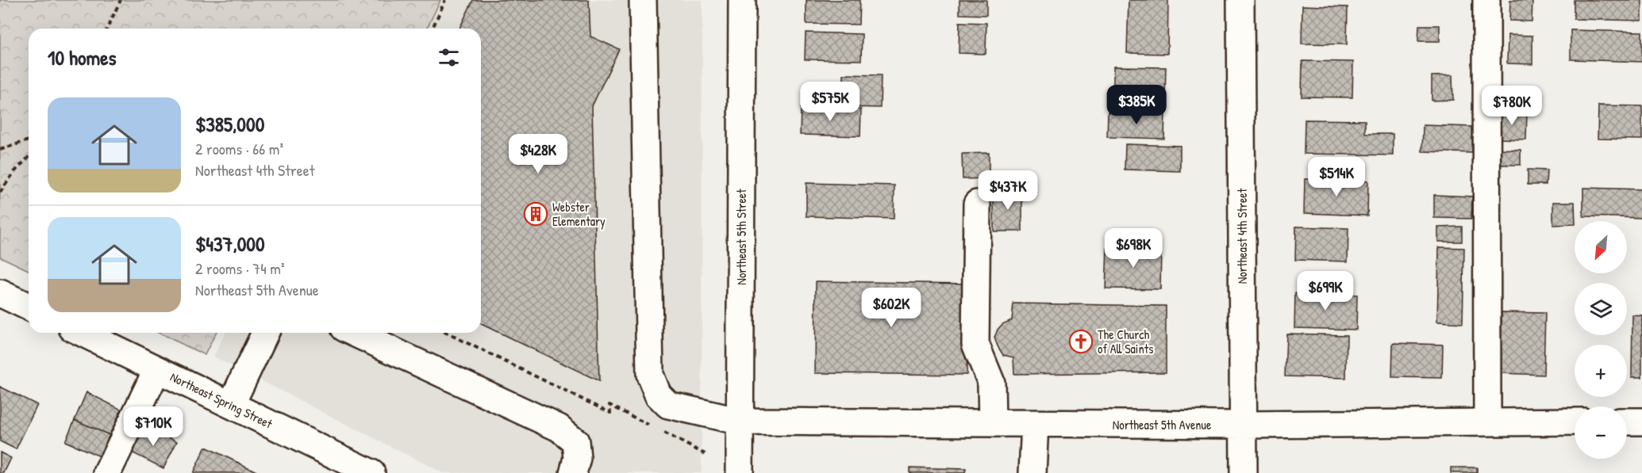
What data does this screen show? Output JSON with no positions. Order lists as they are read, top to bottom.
{
  "streets": {
    "street": [
      "Northeast 4th Street",
      "Northeast 5th Street",
      "Northeast Spring Street",
      "Northeast 5th Avenue"
    ]
  },
  "crossings": [
    ["Northeast 4th Street", "Northeast 5th Avenue"],
    ["Northeast 5th Street", "Northeast 5th Avenue"]
  ],
  "places": {
    "building": ["Webster Elementary"],
    "church": ["The Church of All Saints"]
  },
  "north": "bottom left",
  "page": {
    "heading": "10 homes",
    "price": [
      "$575K",
      "$385K",
      "$780K",
      "$428K",
      "$514K",
      "$437K",
      "$698K",
      "$699K",
      "$602K",
      "$710K"
    ],
    "list": [
      {
        "name": "$385,000",
        "note": "2 rooms · 66 m² · Northeast 4th Street"
      },
      {
        "name": "$437,000",
        "note": "2 rooms · 74 m² · Northeast 5th Avenue"
      }
    ],
    "map_buttons": ["+", "−"]
  }
}
